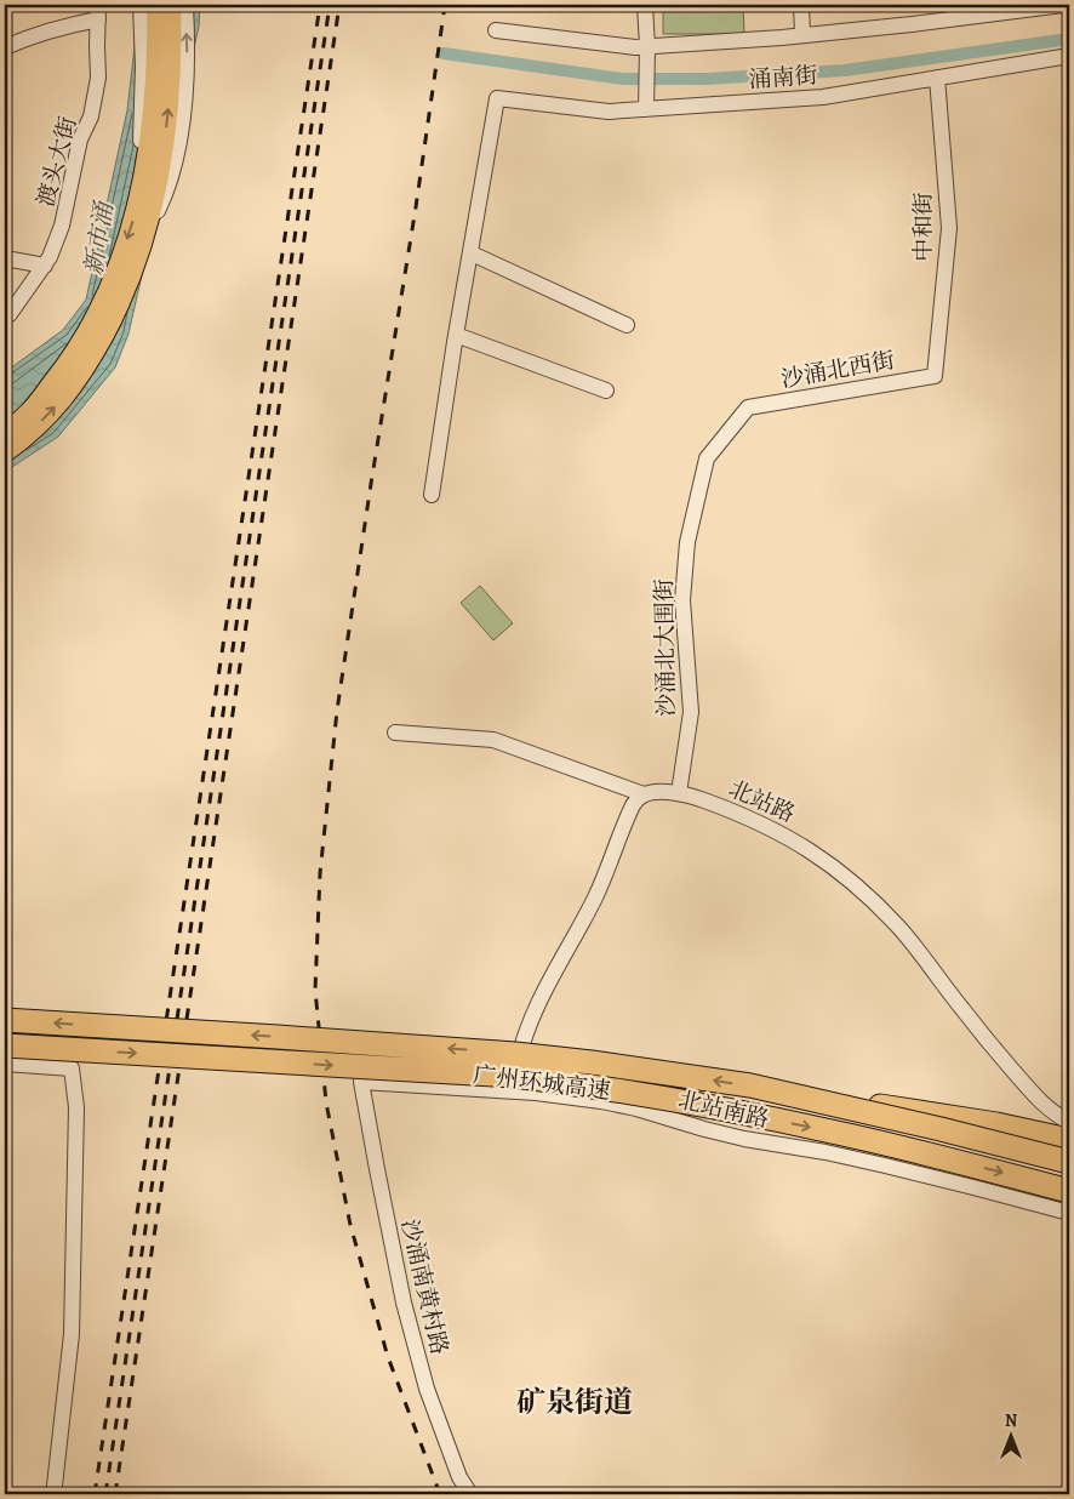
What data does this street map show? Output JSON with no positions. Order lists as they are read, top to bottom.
{
  "streets": {
    "highway": ["广州环城高速"],
    "street": [
      "涌南街",
      "渡头大街",
      "中和街",
      "沙涌北西街",
      "沙涌北大围街",
      "北站路",
      "北站南路",
      "沙涌南黄村路"
    ]
  },
  "crossings": [
    ["涌南街", "中和街"],
    ["中和街", "沙涌北西街"],
    ["沙涌北西街", "沙涌北大围街"],
    ["沙涌北大围街", "北站路"],
    ["北站南路", "沙涌南黄村路"]
  ],
  "districts": ["矿泉街道"],
  "water": ["新市涌"],
  "north": "top"
}
